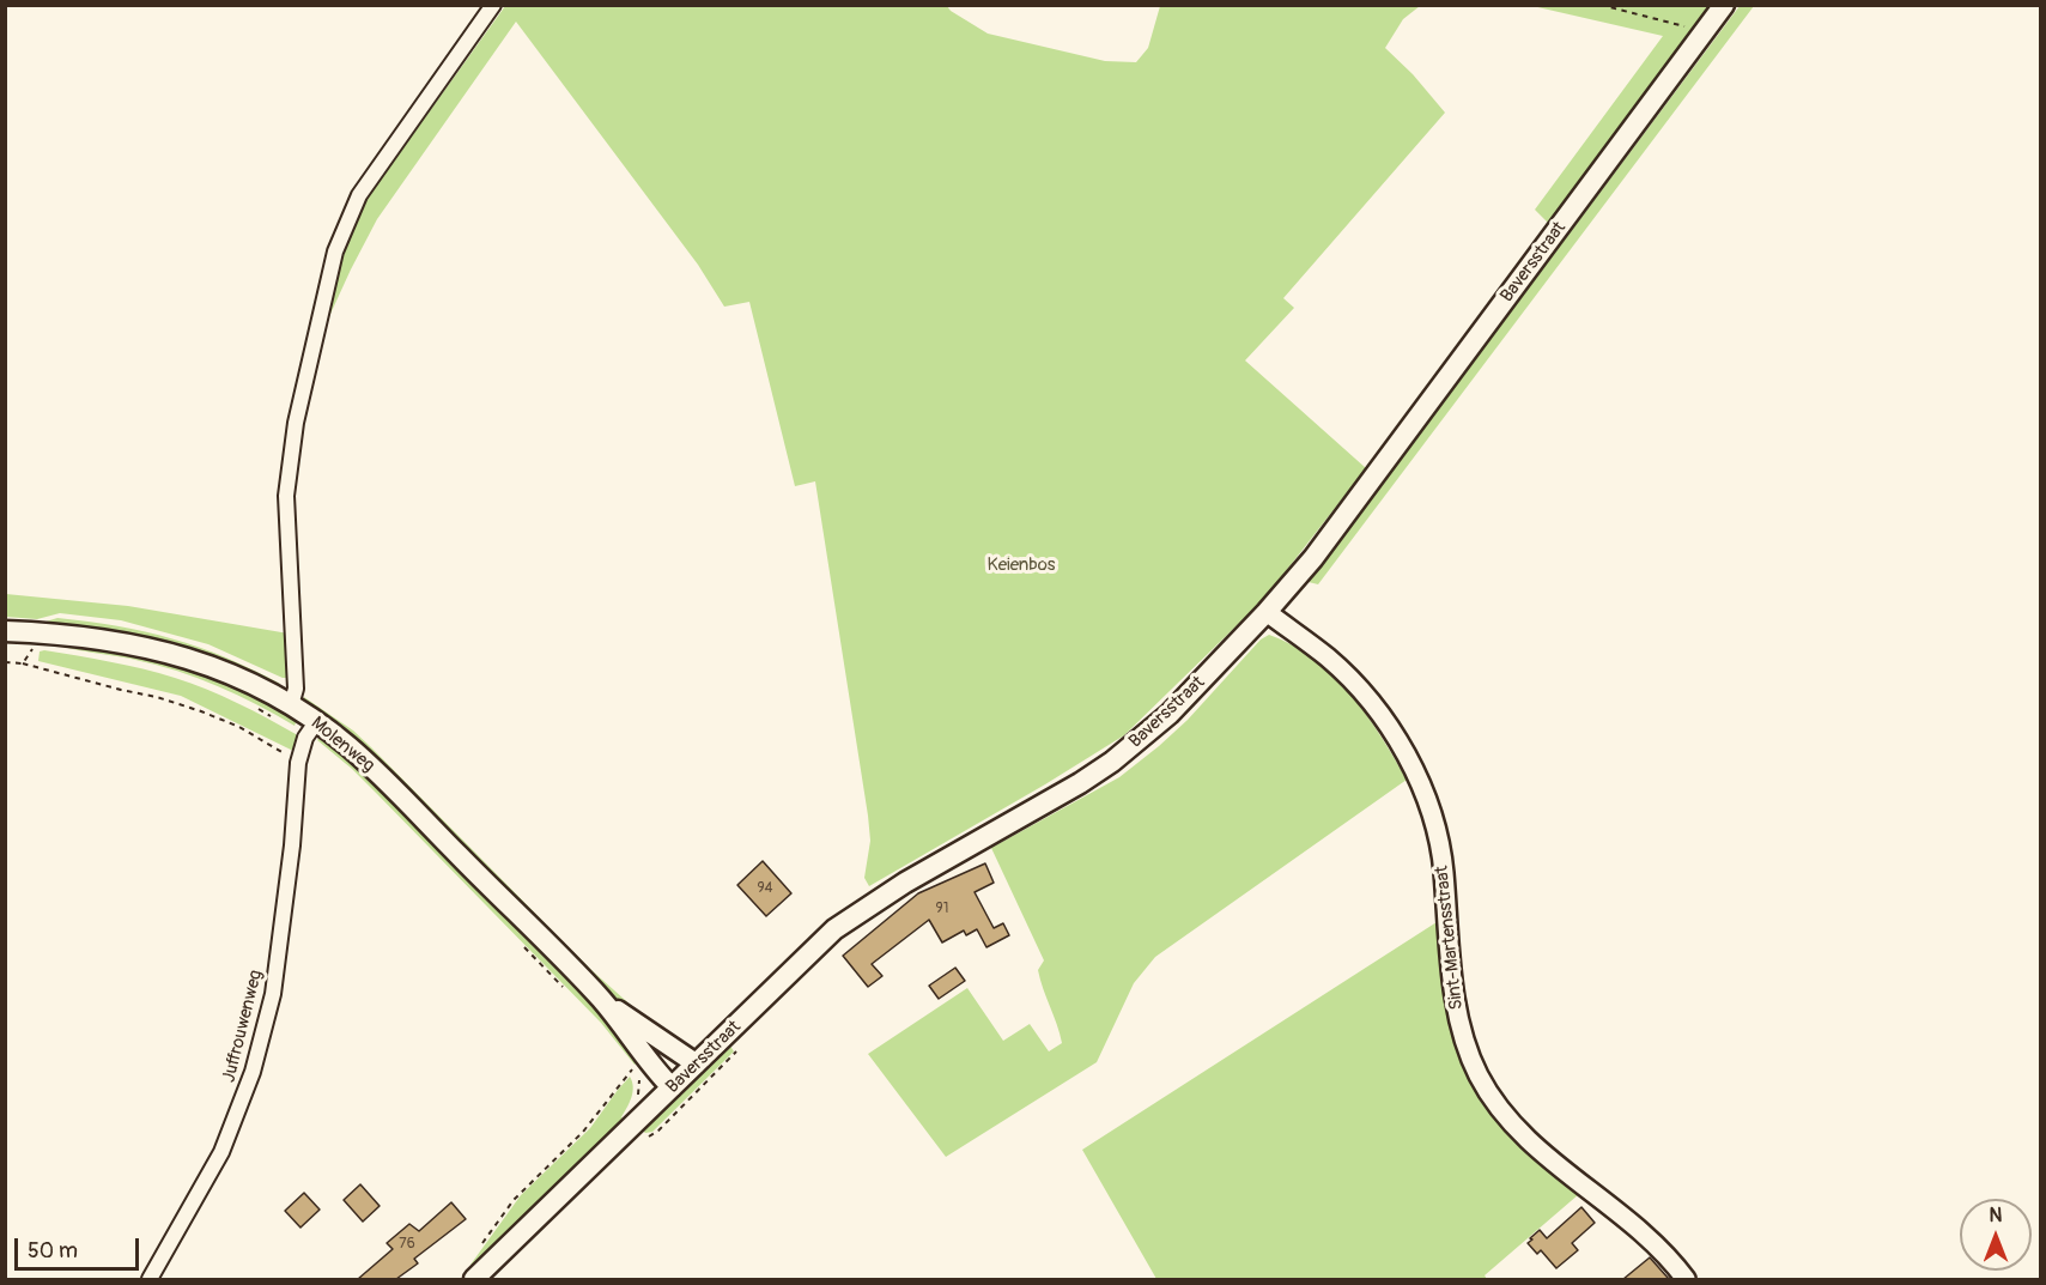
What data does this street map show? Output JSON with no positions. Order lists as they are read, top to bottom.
{
  "streets": {
    "main road": ["Baversstraat", "Molenweg"],
    "street": ["Sint-Martensstraat", "Juffrouwenweg"]
  },
  "crossings": [
    ["Baversstraat", "Molenweg"],
    ["Baversstraat", "Sint-Martensstraat"],
    ["Molenweg", "Juffrouwenweg"]
  ],
  "parks": ["Keienbos"],
  "house_numbers": ["94", "91", "76"],
  "scale_bar": "50 m",
  "north": "top"
}
